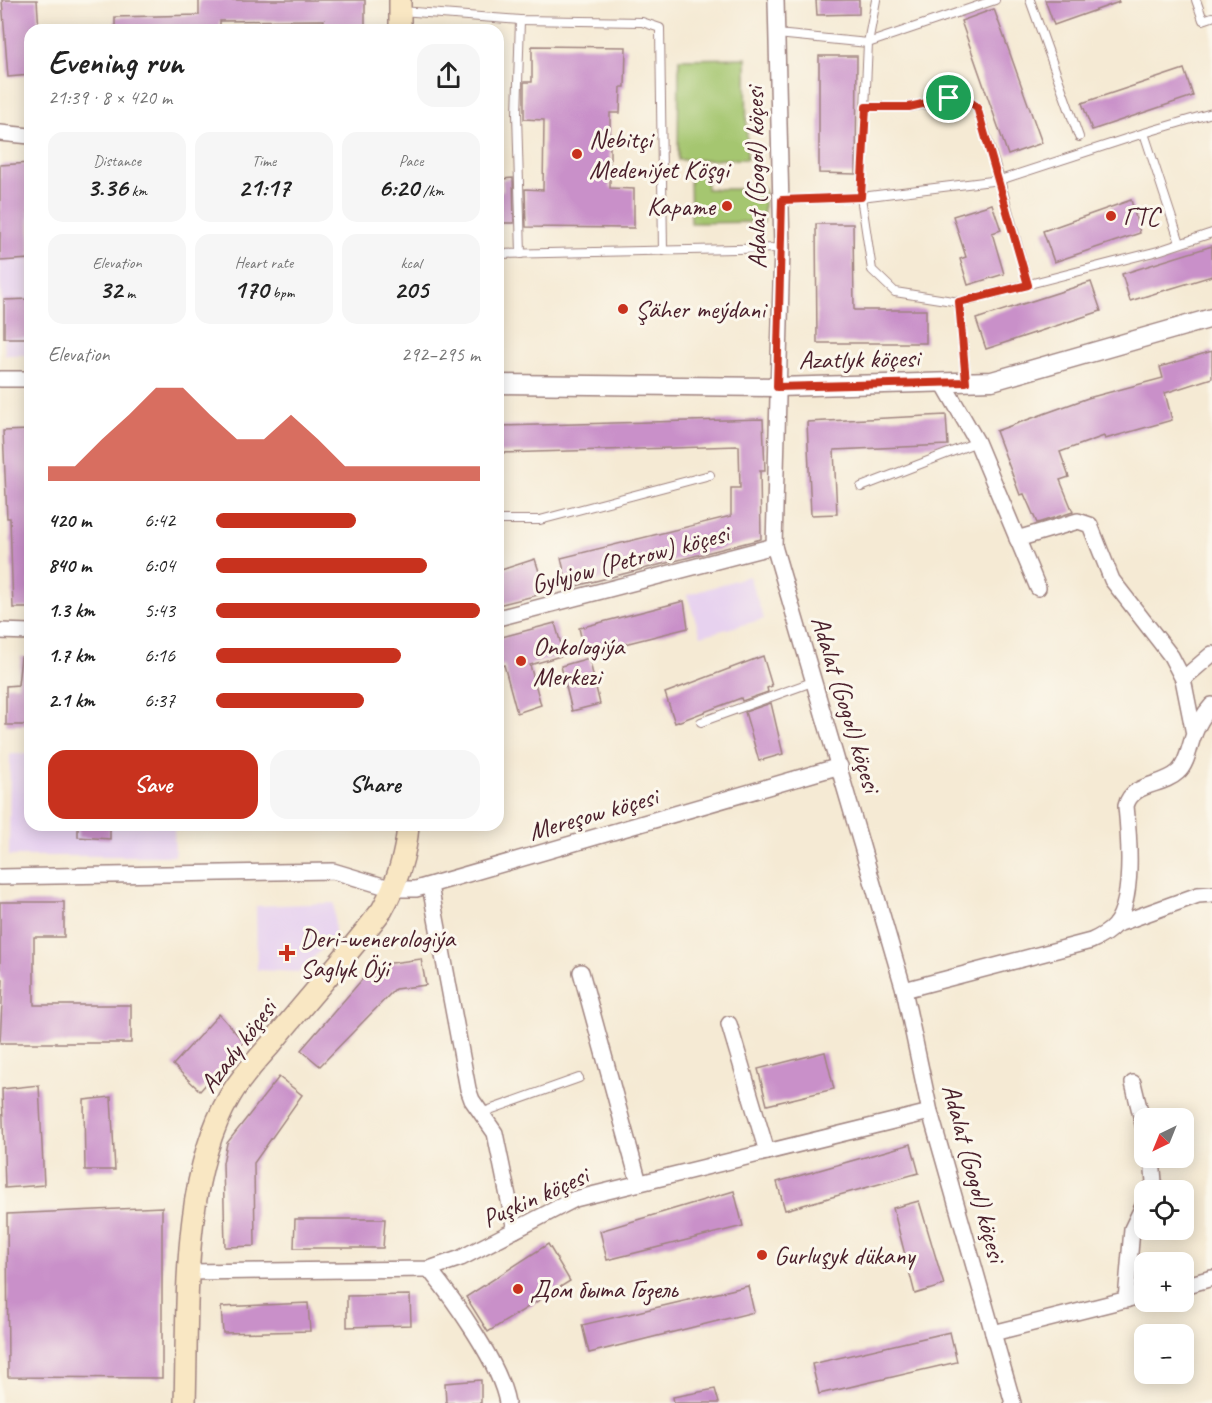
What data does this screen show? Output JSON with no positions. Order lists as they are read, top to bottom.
{
  "streets": {
    "main road": ["Azady köçesi"],
    "street": [
      "Adalat (Gogol) köçesi",
      "Azatlyk köçesi",
      "Gylyjow (Petrow) köçesi",
      "Mereşow köçesi",
      "Puşkin köçesi"
    ]
  },
  "crossings": [
    ["Adalat (Gogol) köçesi", "Azatlyk köçesi"],
    ["Adalat (Gogol) köçesi", "Gylyjow (Petrow) köçesi"],
    ["Adalat (Gogol) köçesi", "Mereşow köçesi"],
    ["Adalat (Gogol) köçesi", "Puşkin köçesi"],
    ["Mereşow köçesi", "Azady köçesi"],
    ["Azady köçesi", "Puşkin köçesi"]
  ],
  "places": {
    "other": [
      "Nebitçi Medeniýet Köşgi",
      "Карате",
      "ГТС",
      "Şäher meýdani",
      "Onkologiýa Merkezi",
      "Gurluşyk dükany",
      "Дом быта Гозель"
    ],
    "health": ["Deri-wenerologiýa Saglyk Öýi"]
  },
  "north": "bottom left",
  "page": {
    "heading": ["Evening run", "21:39 · 8 × 420 m"],
    "stats": [
      ["Distance", "3.36 km"],
      ["Time", "21:17"],
      ["Pace", "6:20 /km"],
      ["Elevation", "32 m"],
      ["Heart rate", "170 bpm"],
      ["kcal", "205"]
    ],
    "chart": ["Elevation", "292–295 m"],
    "list": [
      {
        "name": "420 m",
        "note": "6:42"
      },
      {
        "name": "840 m",
        "note": "6:04"
      },
      {
        "name": "1.3 km",
        "note": "5:43"
      },
      {
        "name": "1.7 km",
        "note": "6:16"
      },
      {
        "name": "2.1 km",
        "note": "6:37"
      }
    ],
    "buttons": ["Save", "Share"],
    "map_buttons": ["+", "−"]
  }
}
